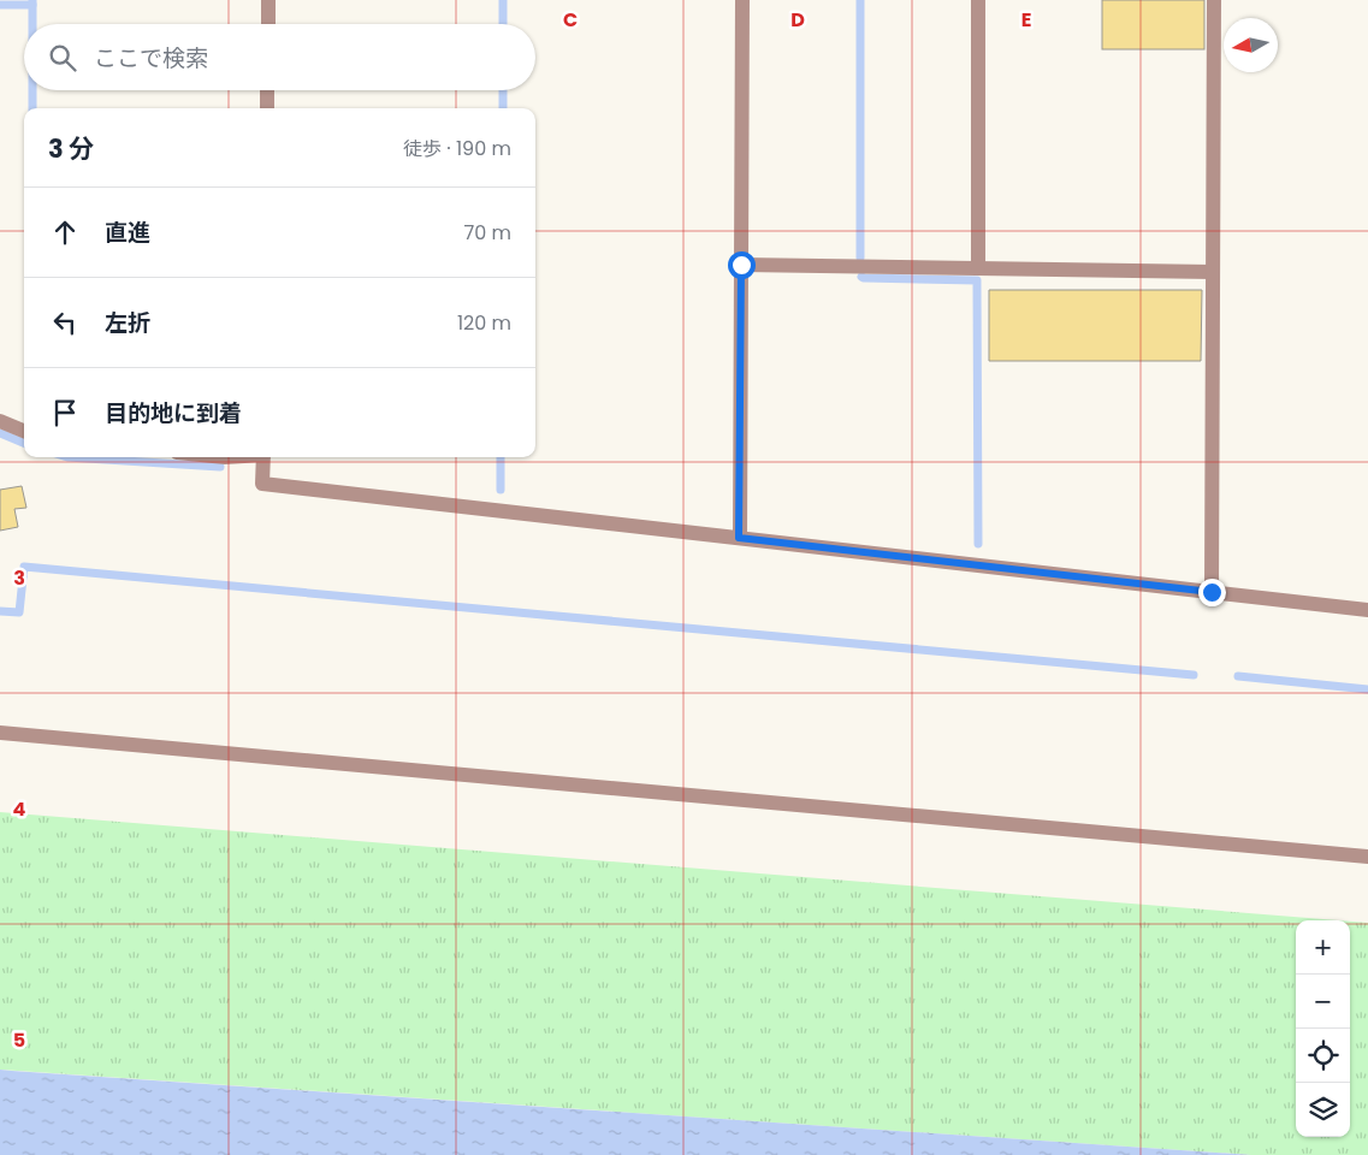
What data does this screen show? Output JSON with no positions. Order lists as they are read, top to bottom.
{
  "north": "left",
  "page": {
    "search": "ここで検索",
    "heading": ["3 分", "徒歩 · 190 m"],
    "list": [
      ["直進", "70 m"],
      ["左折", "120 m"],
      "目的地に到着"
    ],
    "map_buttons": ["+", "−"]
  },
  "grid": {
    "columns": ["C", "D", "E"],
    "rows": ["3", "4", "5"]
  }
}
